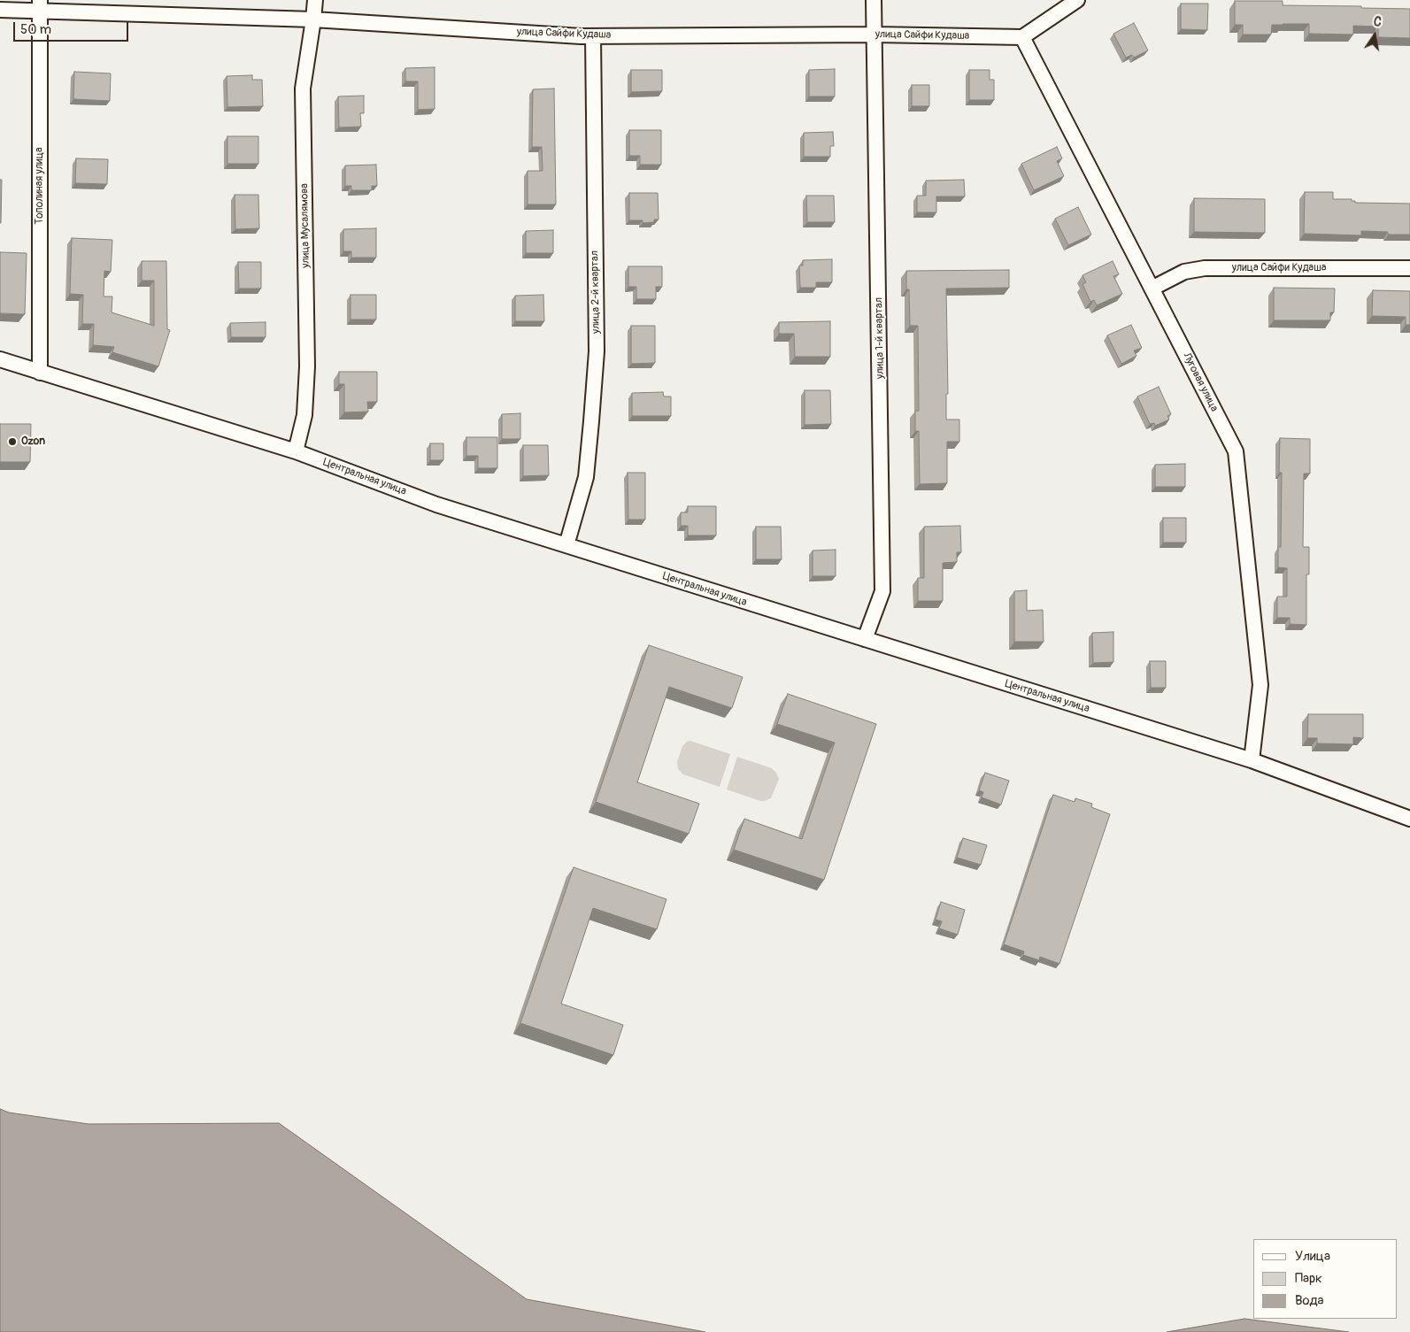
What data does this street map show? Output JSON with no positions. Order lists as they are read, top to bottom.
{
  "streets": {
    "street": [
      "улица Сайфи Кудаша",
      "Тополиная улица",
      "улица Мусалямова",
      "улица 2-й квартал",
      "улица 1-й квартал",
      "Луговая улица",
      "Центральная улица"
    ]
  },
  "crossings": [
    ["улица Сайфи Кудаша", "Тополиная улица"],
    ["улица Сайфи Кудаша", "улица Мусалямова"],
    ["улица Сайфи Кудаша", "улица 2-й квартал"],
    ["улица Сайфи Кудаша", "улица 1-й квартал"],
    ["улица Сайфи Кудаша", "Луговая улица"],
    ["Тополиная улица", "Центральная улица"],
    ["улица Мусалямова", "Центральная улица"],
    ["улица 2-й квартал", "Центральная улица"],
    ["улица 1-й квартал", "Центральная улица"],
    ["Луговая улица", "Центральная улица"]
  ],
  "places": ["Ozon"],
  "legend": ["Улица", "Парк", "Вода"],
  "scale_bar": "50 m",
  "north": "top"
}
